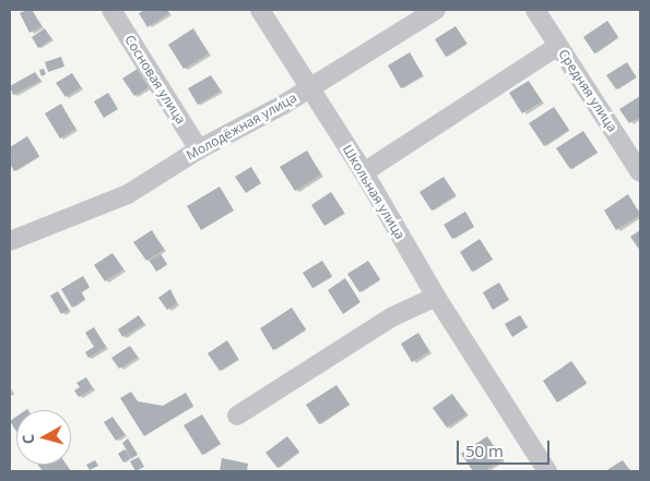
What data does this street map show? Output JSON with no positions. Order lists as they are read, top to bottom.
{
  "streets": {
    "street": [
      "Сосновая улица",
      "Средняя улица",
      "Молодёжная улица",
      "Школьная улица"
    ]
  },
  "crossings": [
    ["Сосновая улица", "Молодёжная улица"],
    ["Молодёжная улица", "Школьная улица"]
  ],
  "scale_bar": "50 m",
  "north": "left"
}
